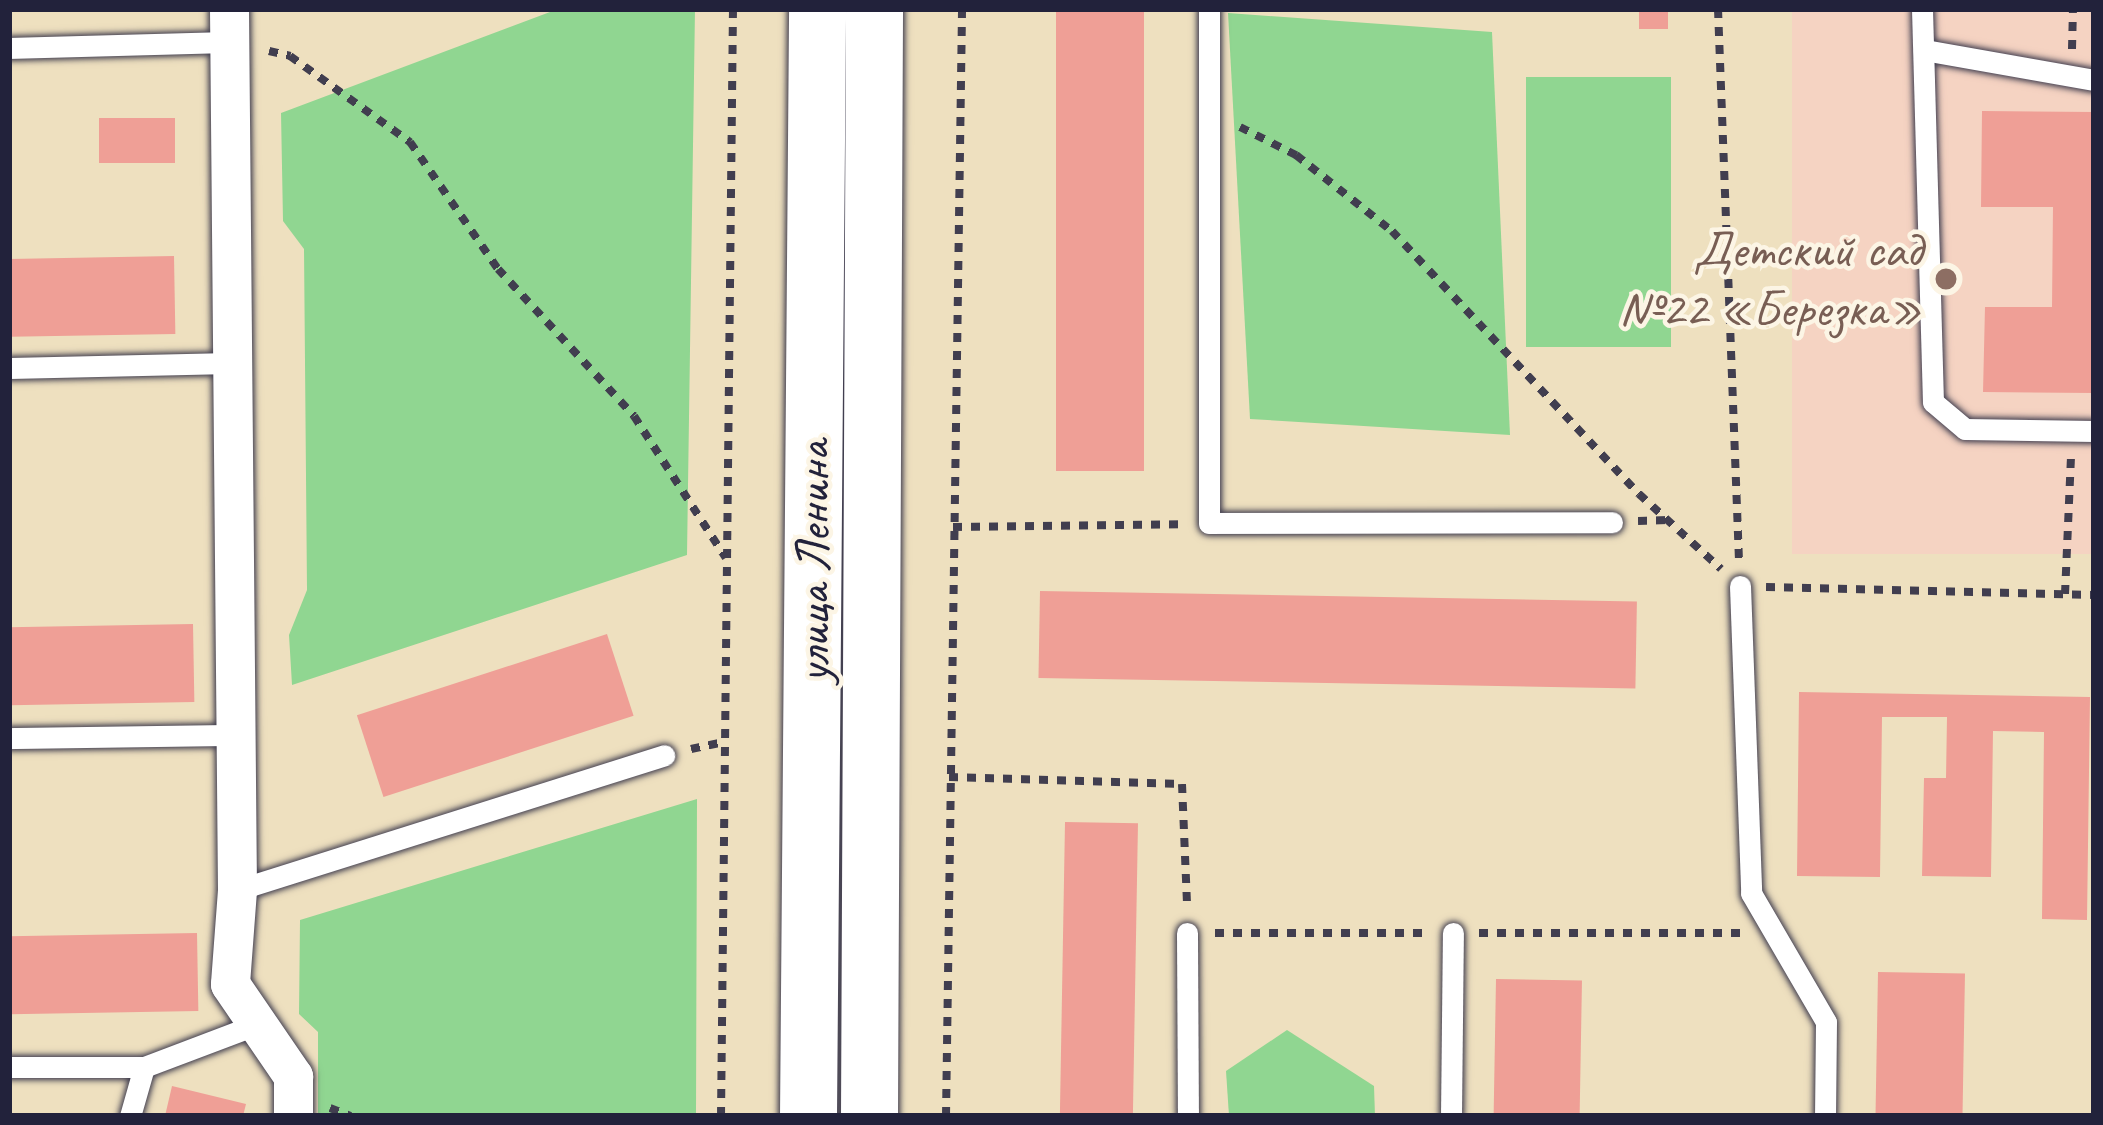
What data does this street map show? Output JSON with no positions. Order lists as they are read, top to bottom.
{
  "streets": {
    "main road": ["улица Ленина"]
  },
  "places": ["Детский сад №22 «Березка»"]
}
